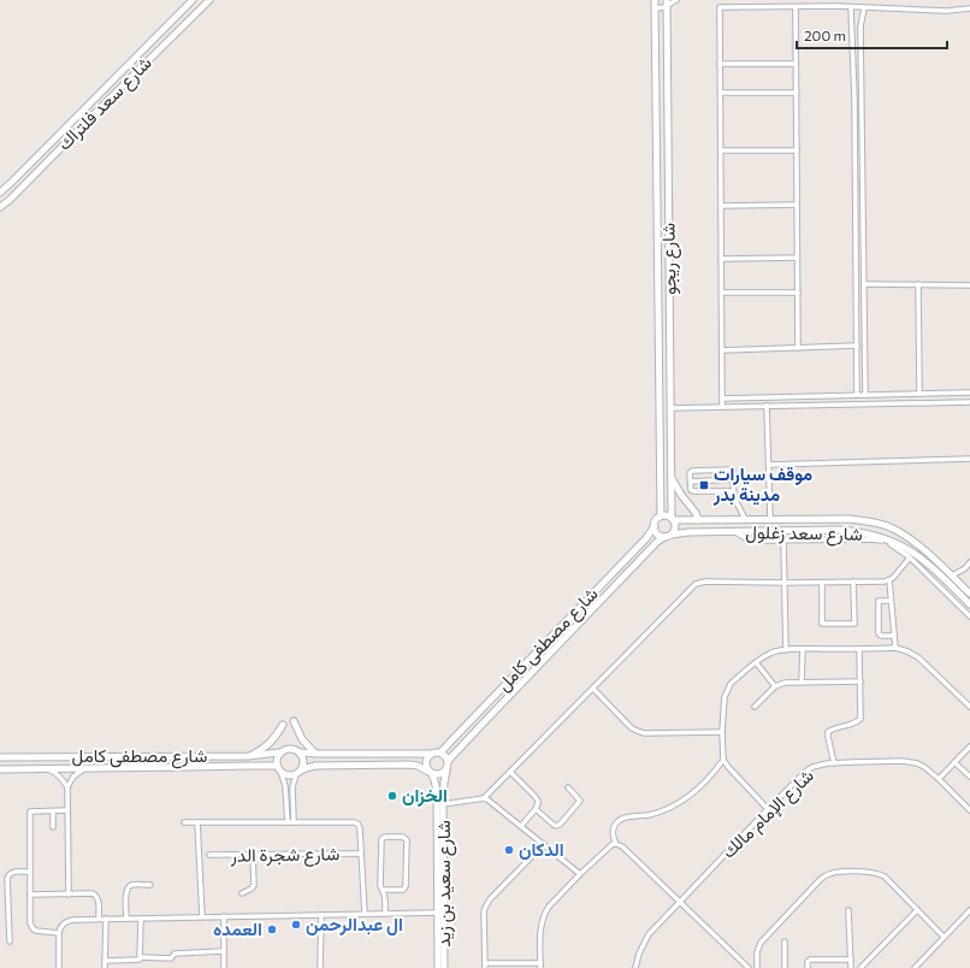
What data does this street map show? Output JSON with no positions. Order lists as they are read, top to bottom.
{
  "streets": {
    "street": [
      "شارع سعد فلتراك",
      "شارع ريجو",
      "شارع سعد زغلول",
      "شارع مصطفى كامل",
      "شارع الإمام مالك",
      "شارع شجرة الدر",
      "شارع سعيد بن زيد"
    ]
  },
  "crossings": [
    ["شارع ريجو", "شارع سعد زغلول"],
    ["شارع ريجو", "شارع مصطفى كامل"],
    ["شارع سعد زغلول", "شارع مصطفى كامل"],
    ["شارع مصطفى كامل", "شارع سعيد بن زيد"]
  ],
  "places": {
    "transit": ["موقف سيارات مدينة بدر"],
    "other": [
      "الخزان",
      "الدكان",
      "ال عبدالرحمن",
      "العمده"
    ]
  },
  "scale_bar": "200 m"
}
